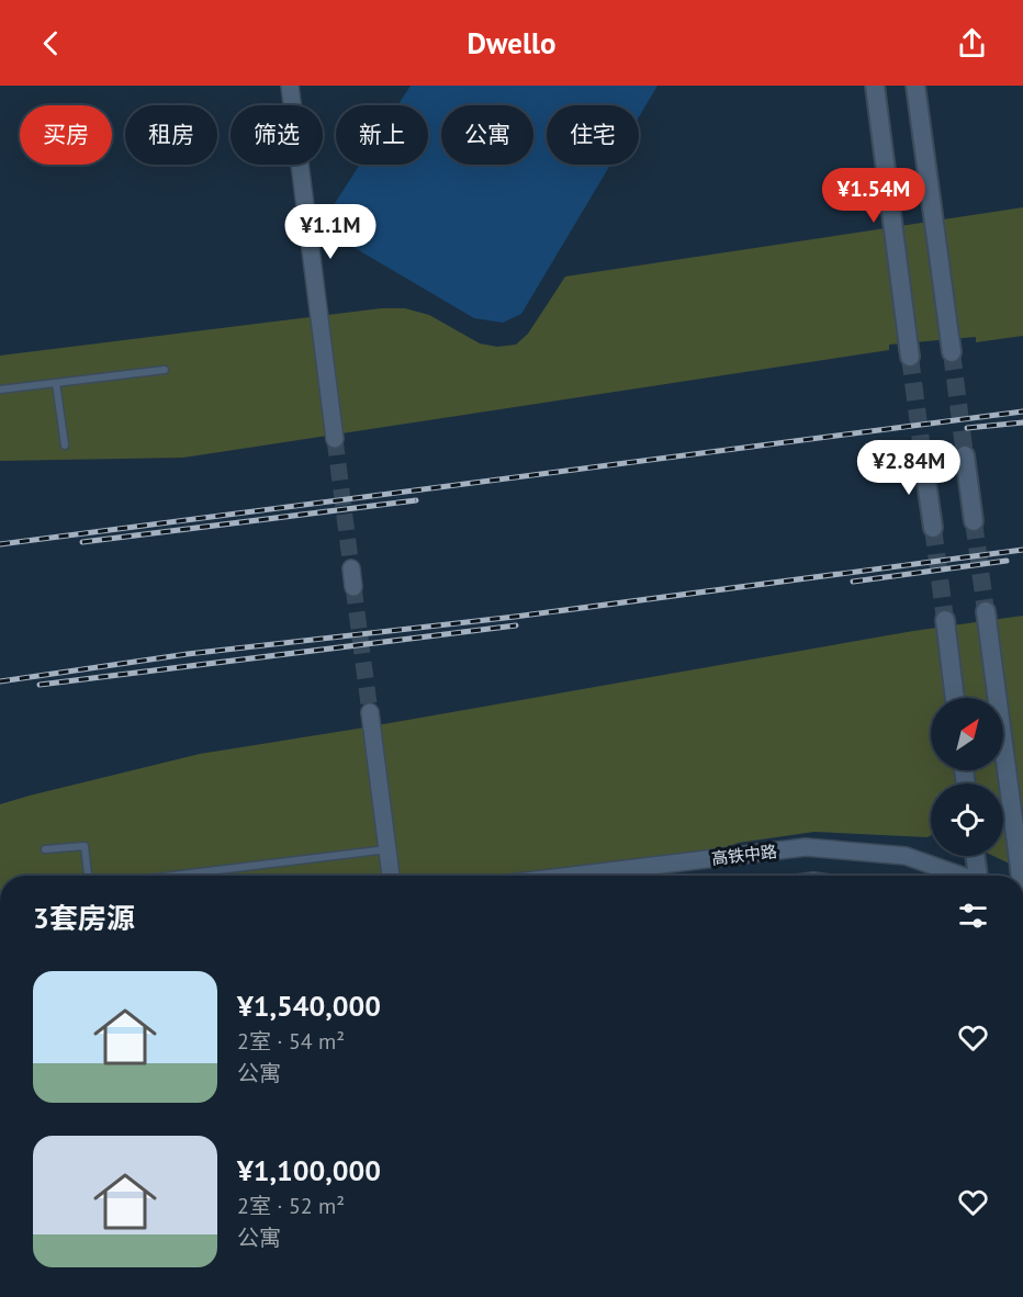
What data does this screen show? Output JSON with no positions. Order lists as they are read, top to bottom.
{
  "streets": {
    "street": ["高铁中路"]
  },
  "north": "top right",
  "page": {
    "header": "Dwello",
    "chip": [
      "买房",
      "租房",
      "筛选",
      "新上",
      "公寓",
      "住宅"
    ],
    "price": ["¥1.54M", "¥1.1M", "¥2.84M"],
    "heading": "3套房源",
    "list": [
      {
        "name": "¥1,540,000",
        "note": "2室 · 54 m² · 公寓"
      },
      {
        "name": "¥1,100,000",
        "note": "2室 · 52 m² · 公寓"
      }
    ]
  }
}
